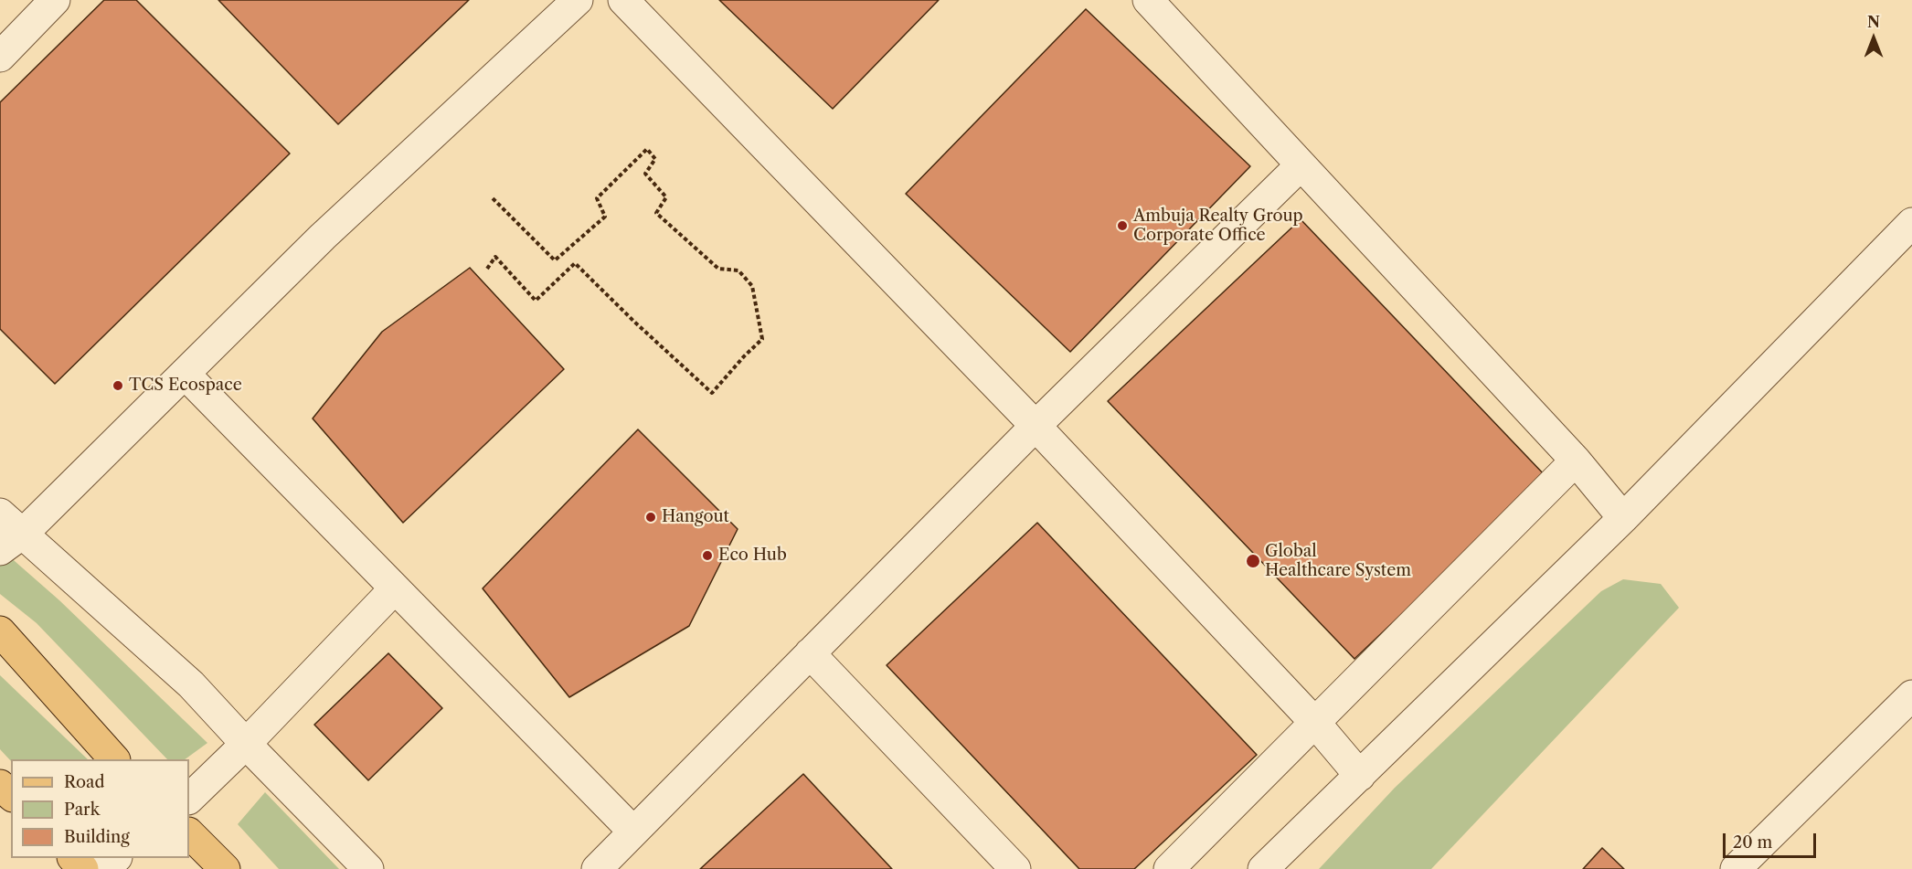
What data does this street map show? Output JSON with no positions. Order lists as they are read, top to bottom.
{
  "places": [
    "Ambuja Realty Group Corporate Office",
    "TCS Ecospace",
    "Hangout",
    "Eco Hub",
    "Global Healthcare System"
  ],
  "legend": ["Road", "Park", "Building"],
  "scale_bar": "20 m",
  "north": "top"
}
